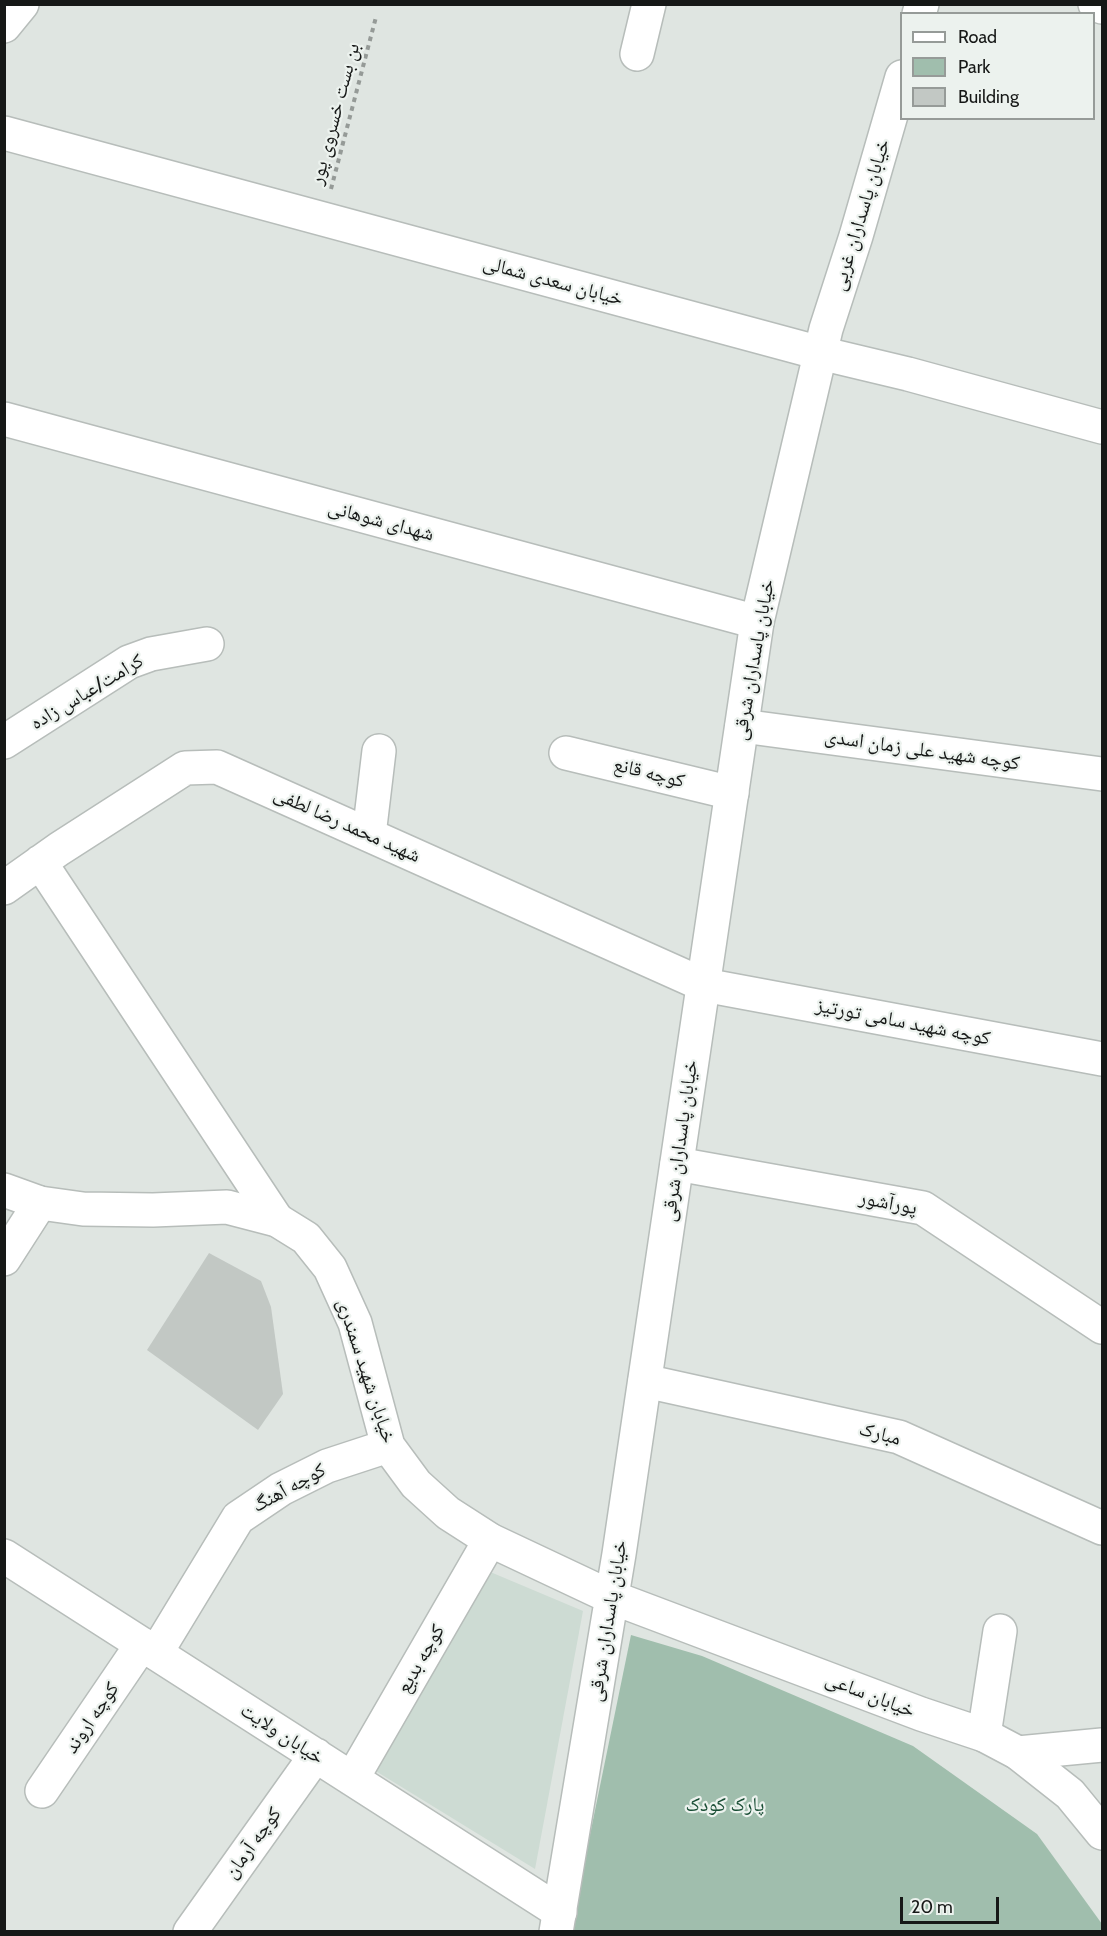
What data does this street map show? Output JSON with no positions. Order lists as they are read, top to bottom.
{
  "streets": {
    "street": [
      "خیابان پاسداران غربی",
      "خیابان سعدی شمالی",
      "شهدای شوهانی",
      "خیابان پاسداران شرقی",
      "کرامت/عباس زاده",
      "کوچه شهید علی زمان اسدی",
      "کوچه قانع",
      "شهید محمد رضا لطفی",
      "کوچه شهید سامی تورتیز",
      "پورآشور",
      "خیابان شهید سمندری",
      "مبارک",
      "کوچه آهنگ",
      "کوچه بدیع",
      "خیابان ساعی",
      "کوچه اروند",
      "خیابان ولایت",
      "کوچه آرمان"
    ],
    "path": ["بن بست خسروی پور"]
  },
  "crossings": [
    ["بن بست خسروی پور", "خیابان سعدی شمالی"],
    ["خیابان پاسداران غربی", "خیابان سعدی شمالی"],
    ["خیابان پاسداران غربی", "خیابان پاسداران شرقی"],
    ["خیابان سعدی شمالی", "خیابان پاسداران شرقی"],
    ["شهدای شوهانی", "خیابان پاسداران شرقی"],
    ["خیابان پاسداران شرقی", "کوچه شهید علی زمان اسدی"],
    ["خیابان پاسداران شرقی", "کوچه قانع"],
    ["خیابان پاسداران شرقی", "شهید محمد رضا لطفی"],
    ["خیابان پاسداران شرقی", "کوچه شهید سامی تورتیز"],
    ["خیابان پاسداران شرقی", "پورآشور"],
    ["خیابان پاسداران شرقی", "خیابان شهید سمندری"],
    ["خیابان پاسداران شرقی", "مبارک"],
    ["خیابان پاسداران شرقی", "خیابان ساعی"],
    ["خیابان پاسداران شرقی", "خیابان ولایت"],
    ["شهید محمد رضا لطفی", "کوچه شهید سامی تورتیز"],
    ["خیابان شهید سمندری", "کوچه آهنگ"],
    ["خیابان شهید سمندری", "کوچه بدیع"],
    ["خیابان شهید سمندری", "خیابان ساعی"],
    ["کوچه آهنگ", "کوچه اروند"],
    ["کوچه آهنگ", "خیابان ولایت"],
    ["کوچه بدیع", "خیابان ولایت"],
    ["کوچه اروند", "خیابان ولایت"],
    ["خیابان ولایت", "کوچه آرمان"]
  ],
  "parks": ["پارک کودک"],
  "legend": ["Road", "Park", "Building"],
  "scale_bar": "20 m"
}
